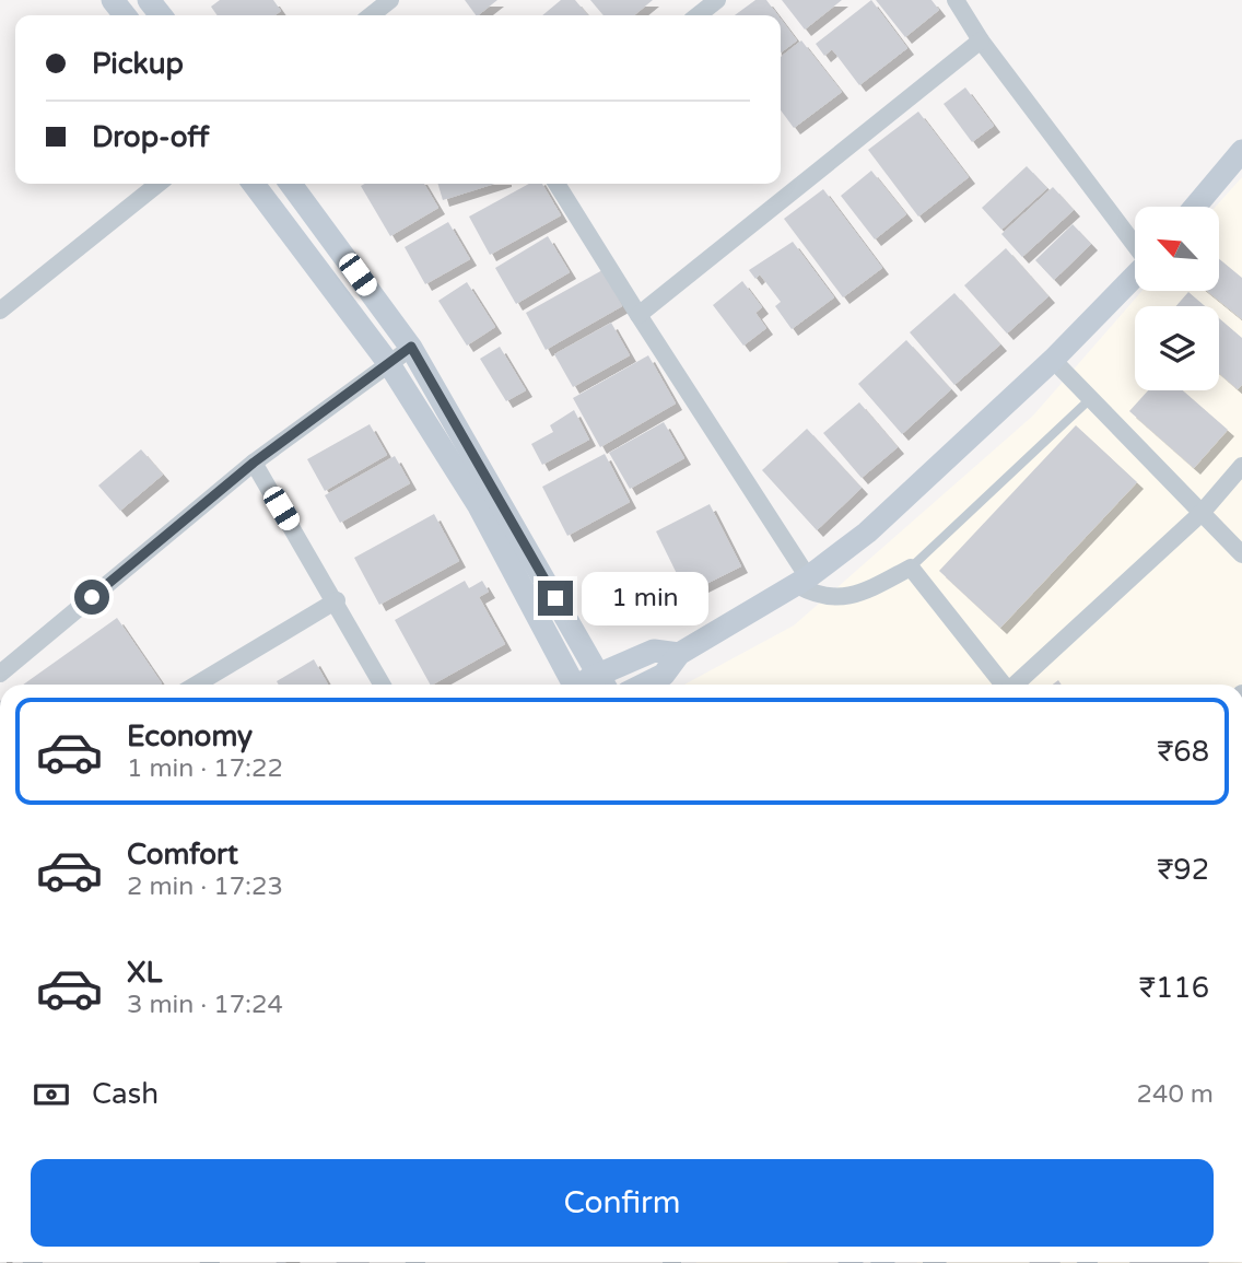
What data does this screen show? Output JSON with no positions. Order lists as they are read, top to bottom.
{
  "north": "top left",
  "page": {
    "banner": ["Pickup", "Drop-off"],
    "bubble": "1 min",
    "list": [
      {
        "name": "Economy",
        "note": "1 min · 17:22",
        "value": "₹68"
      },
      {
        "name": "Comfort",
        "note": "2 min · 17:23",
        "value": "₹92"
      },
      {
        "name": "XL",
        "note": "3 min · 17:24",
        "value": "₹116"
      }
    ],
    "pay": ["Cash", "240 m"],
    "buttons": "Confirm"
  }
}
